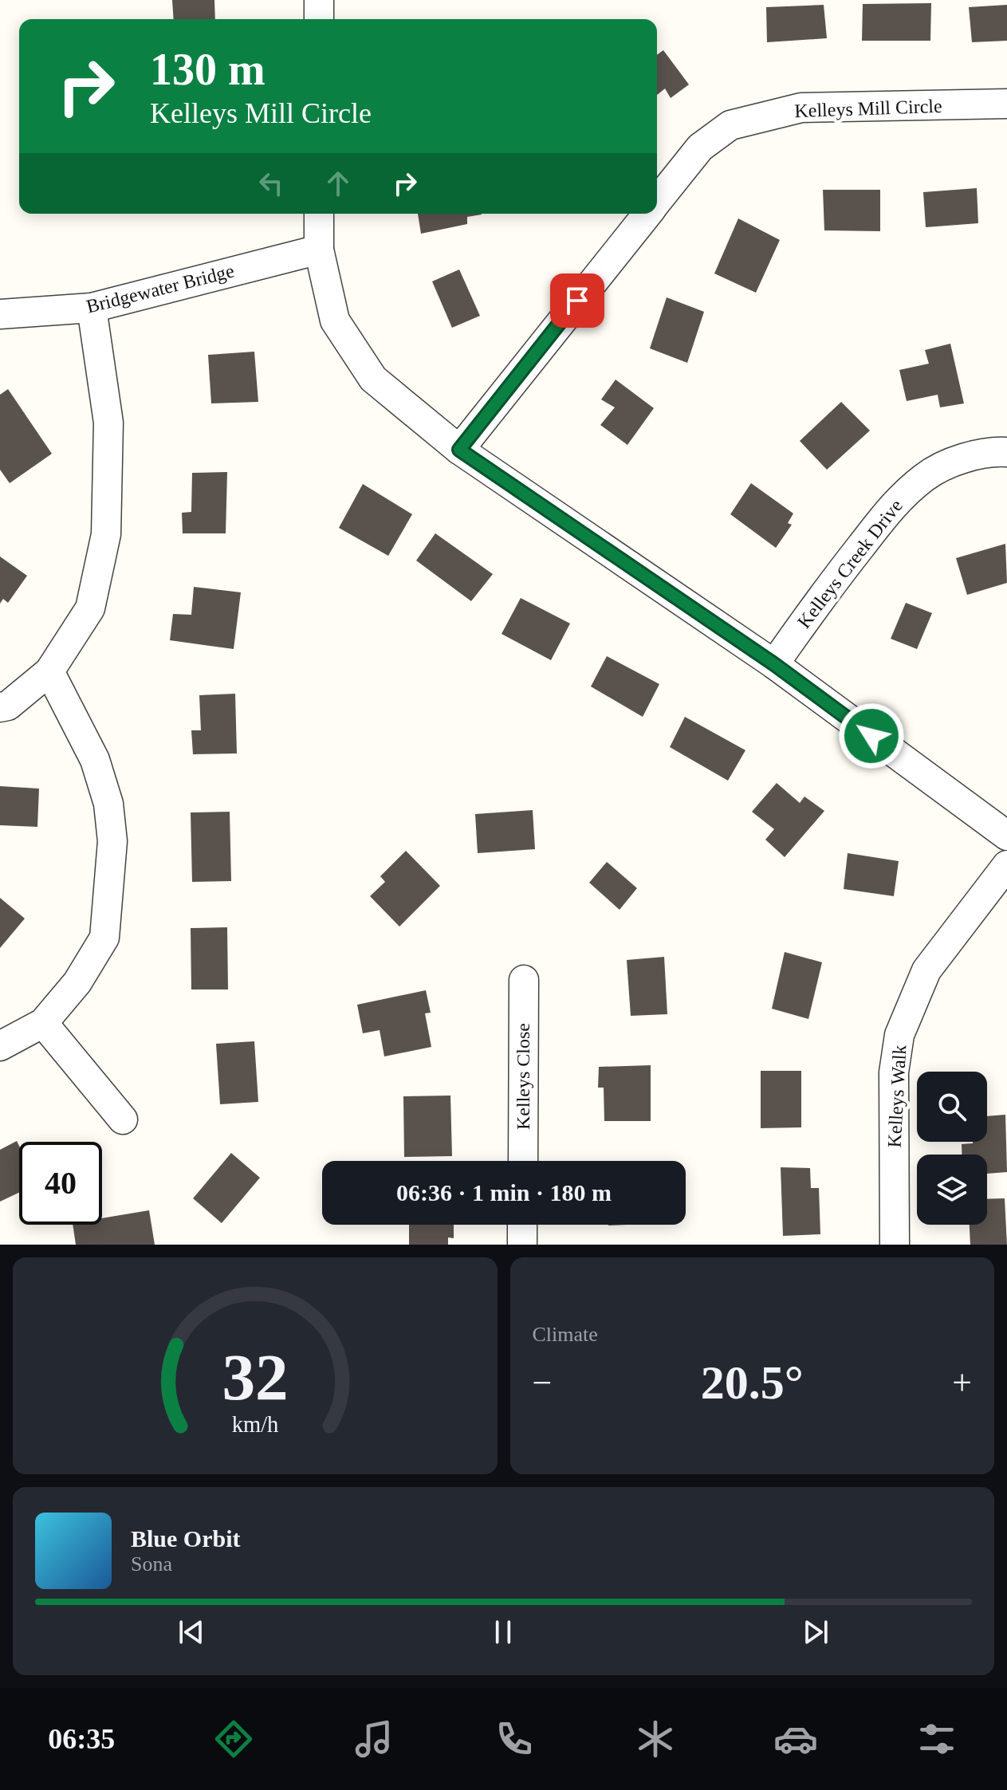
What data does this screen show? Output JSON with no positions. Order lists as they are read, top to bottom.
{
  "streets": {
    "street": [
      "Kelleys Mill Circle",
      "Bridgewater Bridge",
      "Kelleys Creek Drive",
      "Kelleys Close",
      "Kelleys Walk"
    ]
  },
  "page": {
    "turn": ["130 m", "Kelleys Mill Circle"],
    "limit": "40",
    "trip": "06:36 · 1 min · 180 m",
    "tile": "Climate",
    "heat": ["−", "20.5°", "+"],
    "song": ["Blue Orbit", "Sona"],
    "tabs": "06:35",
    "gauge": ["32", "km/h"]
  }
}
